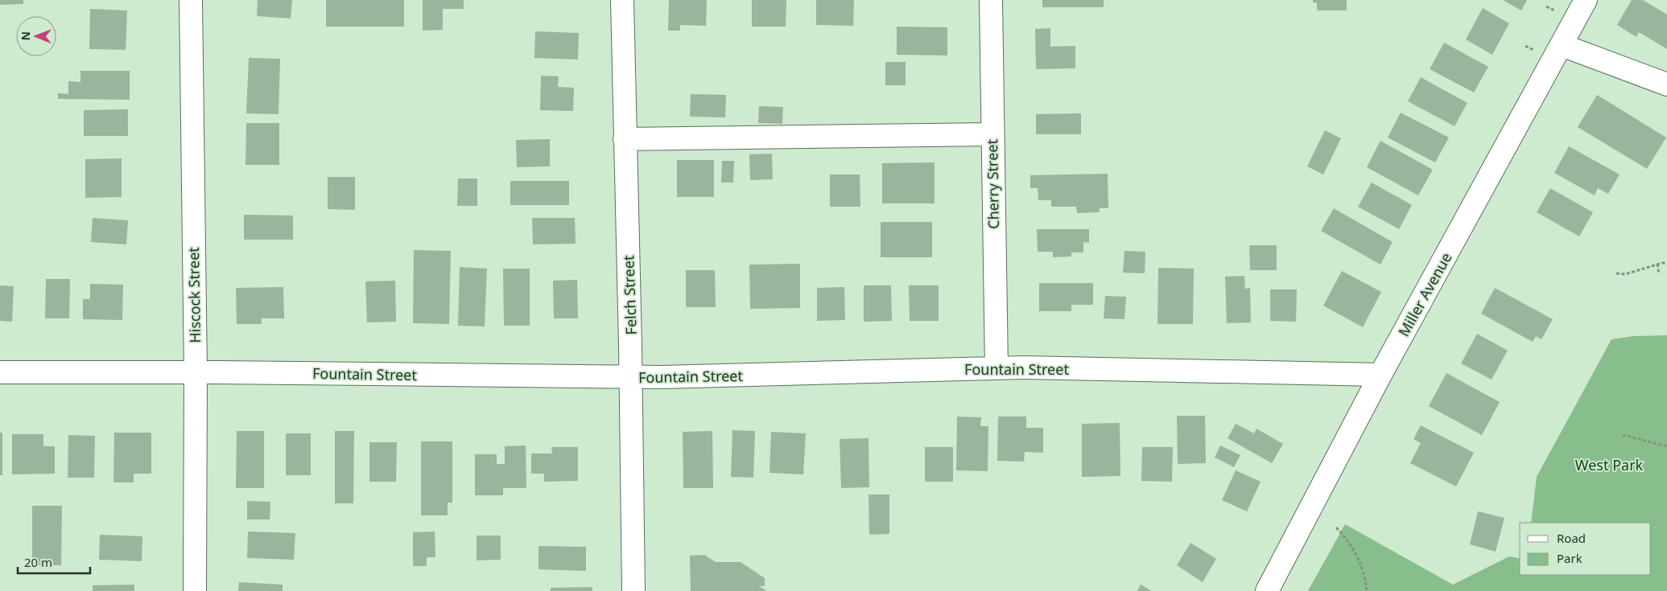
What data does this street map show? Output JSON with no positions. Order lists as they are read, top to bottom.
{
  "streets": {
    "street": [
      "Cherry Street",
      "Miller Avenue",
      "Hiscock Street",
      "Felch Street",
      "Fountain Street"
    ]
  },
  "crossings": [
    ["Cherry Street", "Fountain Street"],
    ["Miller Avenue", "Fountain Street"],
    ["Hiscock Street", "Fountain Street"],
    ["Felch Street", "Fountain Street"]
  ],
  "parks": ["West Park"],
  "legend": ["Road", "Park"],
  "scale_bar": "20 m",
  "north": "left"
}
